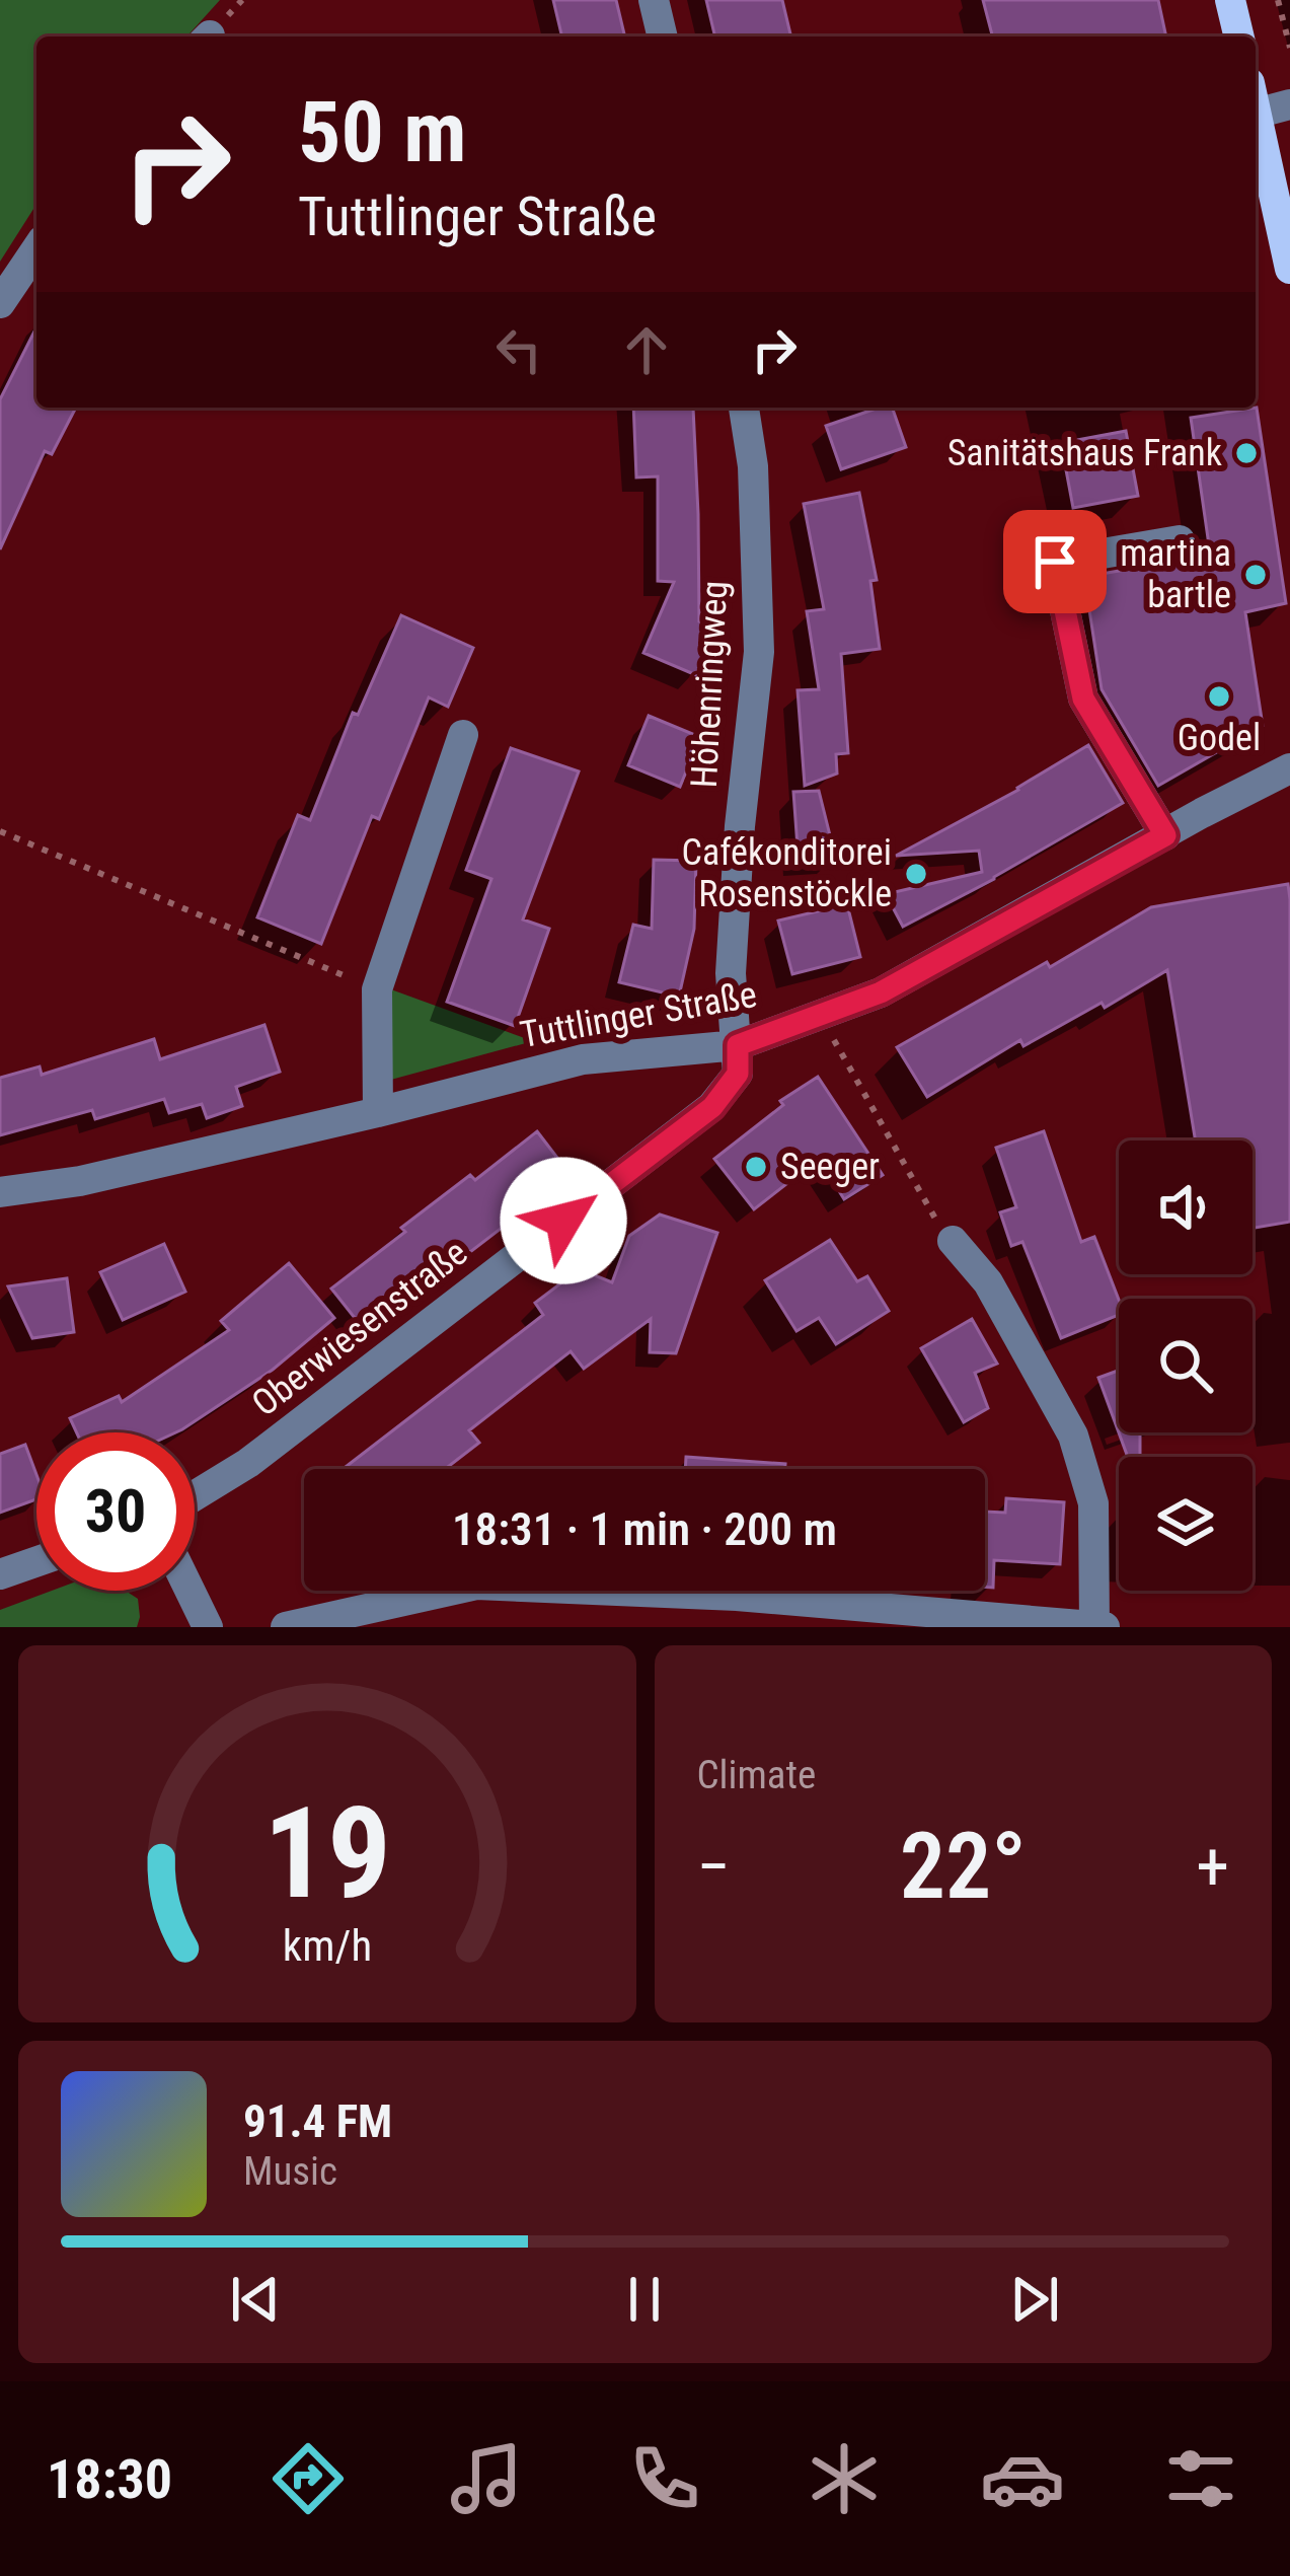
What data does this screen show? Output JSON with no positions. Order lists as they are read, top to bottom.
{
  "streets": {
    "street": ["Höhenringweg", "Tuttlinger Straße", "Oberwiesenstraße"]
  },
  "crossings": [
    ["Höhenringweg", "Tuttlinger Straße"],
    ["Höhenringweg", "Oberwiesenstraße"],
    ["Tuttlinger Straße", "Oberwiesenstraße"]
  ],
  "places": [
    "Sanitätshaus Frank",
    "martina bartle",
    "Godel",
    "Cafékonditorei Rosenstöckle",
    "Seeger"
  ],
  "page": {
    "turn": ["50 m", "Tuttlinger Straße"],
    "limit": "30",
    "trip": "18:31 · 1 min · 200 m",
    "tile": "Climate",
    "heat": ["−", "22°", "+"],
    "song": ["91.4 FM", "Music"],
    "tabs": "18:30",
    "gauge": ["19", "km/h"]
  }
}
